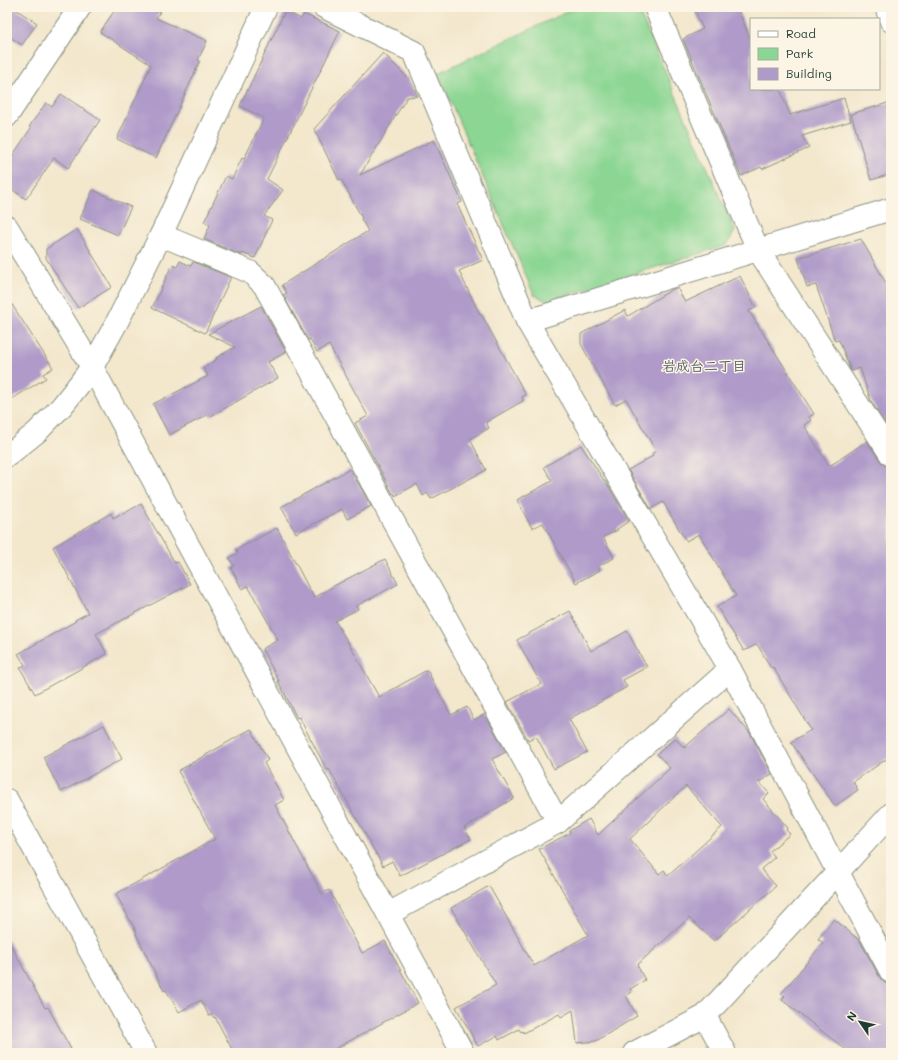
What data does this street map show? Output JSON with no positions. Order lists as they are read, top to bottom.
{
  "districts": ["岩成台二丁目"],
  "legend": ["Road", "Park", "Building"],
  "north": "top left"
}
